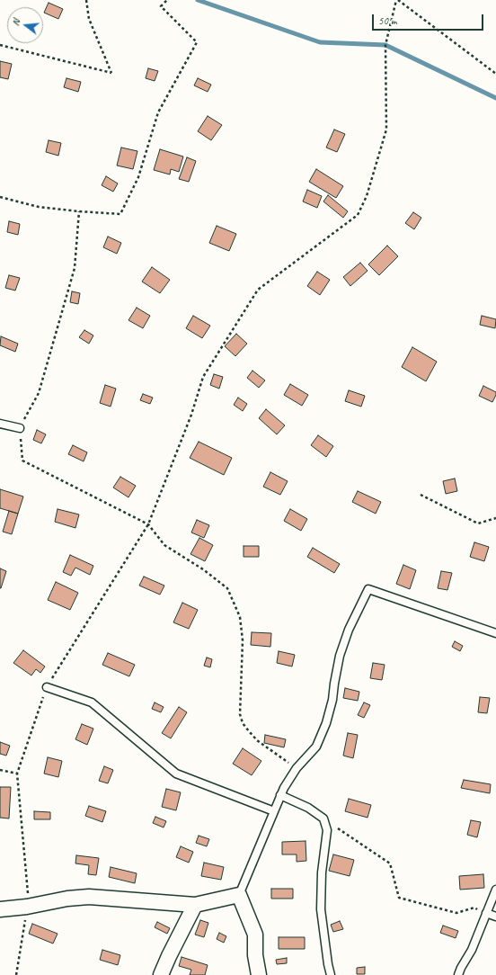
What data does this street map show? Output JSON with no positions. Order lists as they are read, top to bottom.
{
  "scale_bar": "50 m",
  "north": "left"
}
